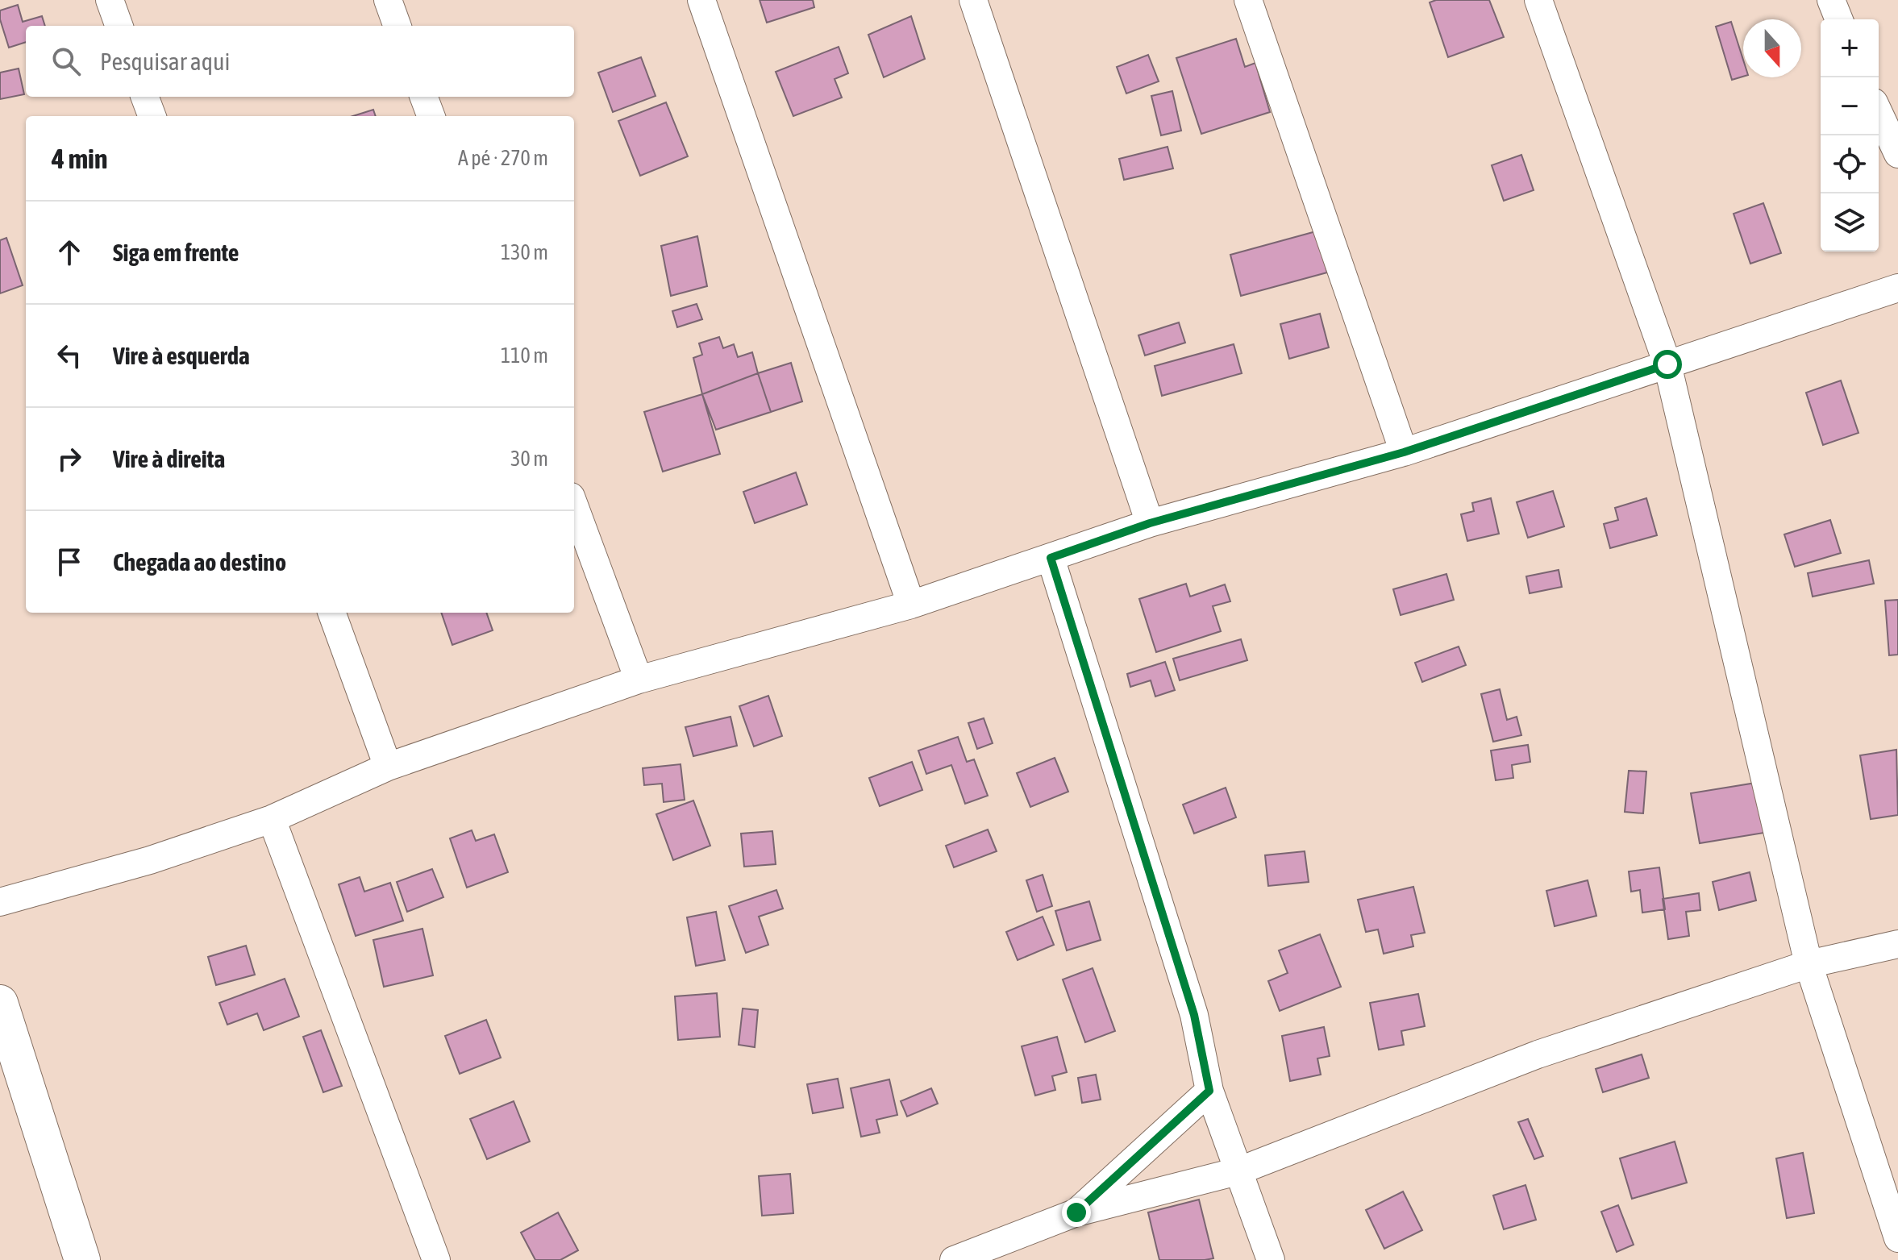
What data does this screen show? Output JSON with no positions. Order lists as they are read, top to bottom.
{
  "north": "bottom",
  "page": {
    "map_buttons": ["+", "−"],
    "search": "Pesquisar aqui",
    "heading": ["4 min", "A pé · 270 m"],
    "list": [
      ["Siga em frente", "130 m"],
      ["Vire à esquerda", "110 m"],
      ["Vire à direita", "30 m"],
      "Chegada ao destino"
    ]
  }
}
